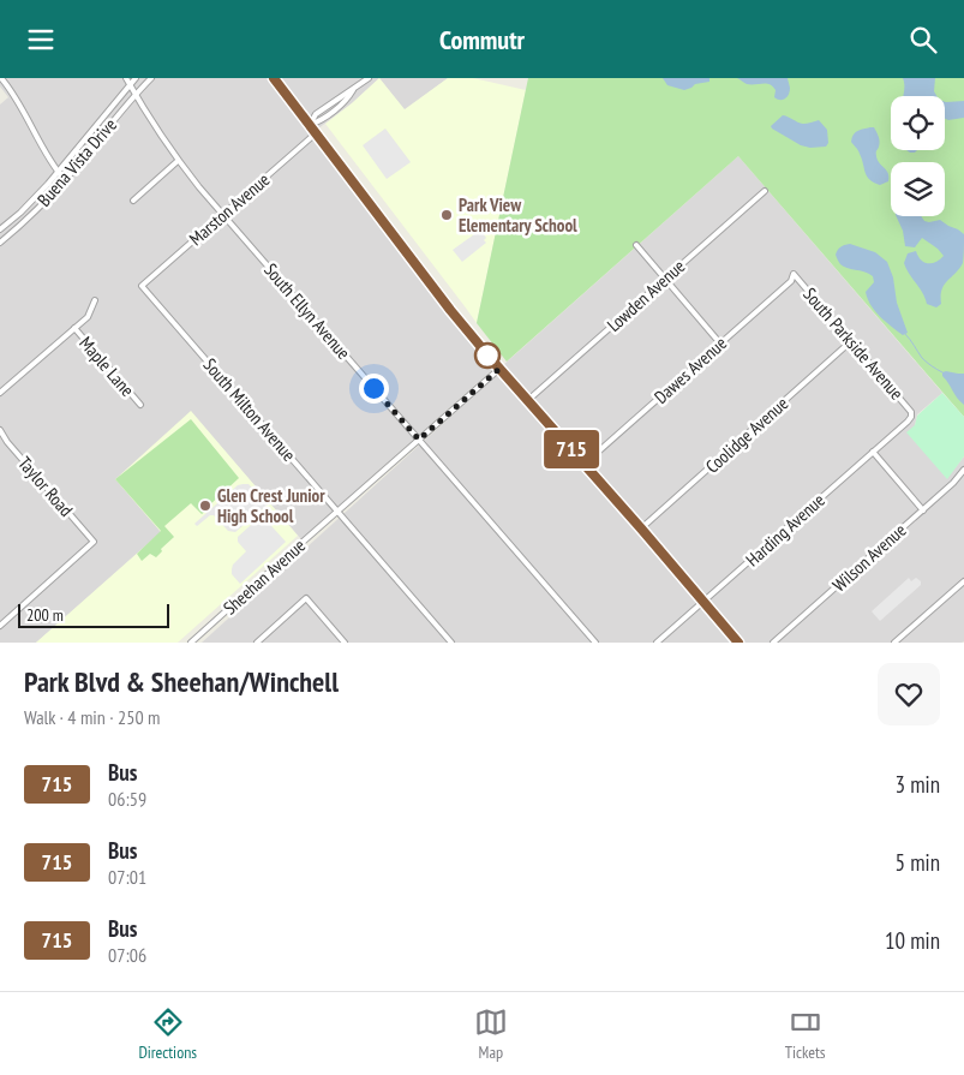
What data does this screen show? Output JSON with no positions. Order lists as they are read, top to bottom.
{
  "streets": {
    "street": [
      "Buena Vista Drive",
      "Marston Avenue",
      "Lowden Avenue",
      "South Ellyn Avenue",
      "South Parkside Avenue",
      "Maple Lane",
      "Dawes Avenue",
      "South Milton Avenue",
      "Coolidge Avenue",
      "Taylor Road",
      "Harding Avenue",
      "Wilson Avenue",
      "Sheehan Avenue"
    ]
  },
  "crossings": [
    ["Buena Vista Drive", "South Ellyn Avenue"],
    ["Marston Avenue", "South Ellyn Avenue"],
    ["Marston Avenue", "South Milton Avenue"],
    ["South Ellyn Avenue", "Sheehan Avenue"],
    ["South Parkside Avenue", "Dawes Avenue"],
    ["South Parkside Avenue", "Coolidge Avenue"],
    ["South Parkside Avenue", "Harding Avenue"],
    ["South Milton Avenue", "Sheehan Avenue"]
  ],
  "places": ["Park View Elementary School", "Glen Crest Junior High School"],
  "lines": ["bus line 715"],
  "scale_bar": "200 m",
  "page": {
    "header": "Commutr",
    "on_map": "715",
    "scale": "200 m",
    "heading": ["Park Blvd & Sheehan/Winchell", "Walk · 4 min · 250 m"],
    "list": [
      {
        "mark": "715",
        "name": "Bus",
        "note": "06:59",
        "value": "3 min"
      },
      {
        "mark": "715",
        "name": "Bus",
        "note": "07:01",
        "value": "5 min"
      },
      {
        "mark": "715",
        "name": "Bus",
        "note": "07:06",
        "value": "10 min"
      }
    ],
    "tabs": ["Directions", "Map", "Tickets"]
  }
}
